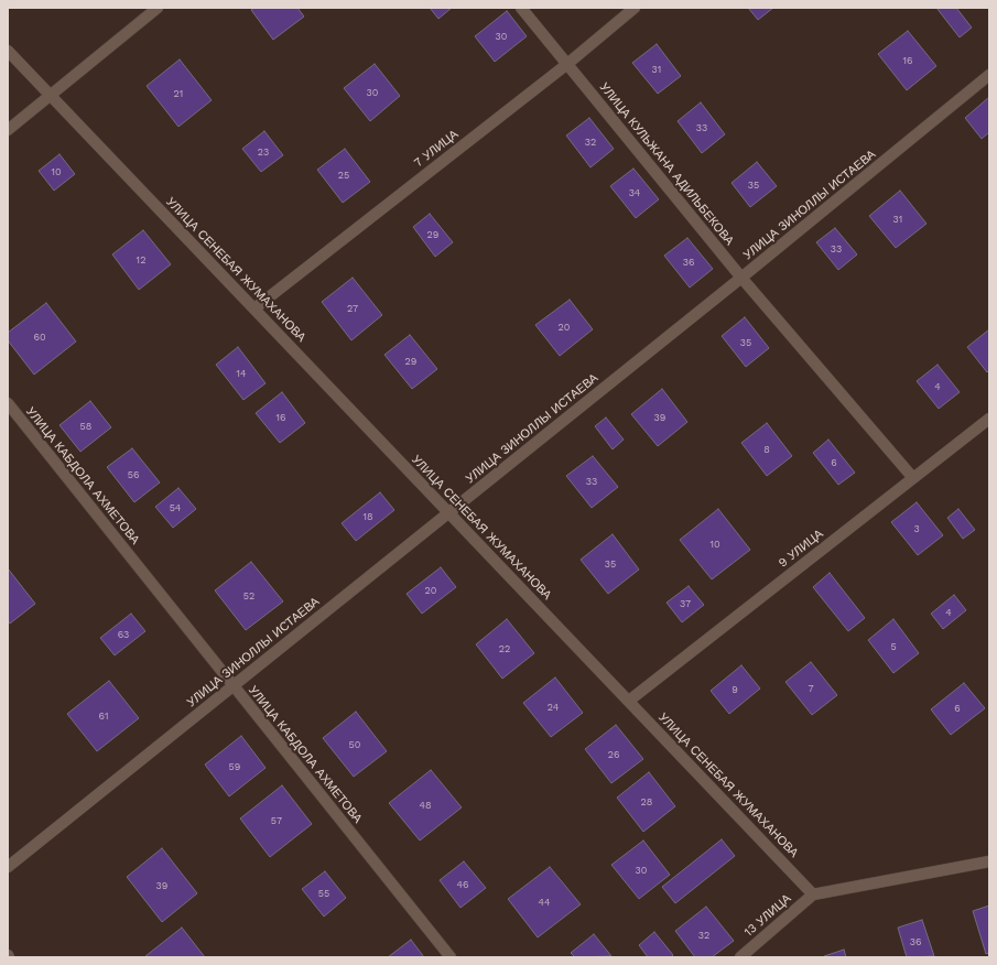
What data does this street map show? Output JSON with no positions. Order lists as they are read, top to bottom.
{
  "streets": {
    "street": [
      "7 УЛИЦА",
      "УЛИЦА КУЛЬЖАНА АДИЛЬБЕКОВА",
      "УЛИЦА ЗИНОЛЛЫ ИСТАЕВА",
      "УЛИЦА СЕНЕБАЯ ЖУМАХАНОВА",
      "УЛИЦА КАБДОЛА АХМЕТОВА",
      "9 УЛИЦА",
      "13 УЛИЦА"
    ]
  },
  "crossings": [
    ["7 УЛИЦА", "УЛИЦА КУЛЬЖАНА АДИЛЬБЕКОВА"],
    ["7 УЛИЦА", "УЛИЦА СЕНЕБАЯ ЖУМАХАНОВА"],
    ["УЛИЦА КУЛЬЖАНА АДИЛЬБЕКОВА", "УЛИЦА ЗИНОЛЛЫ ИСТАЕВА"],
    ["УЛИЦА КУЛЬЖАНА АДИЛЬБЕКОВА", "9 УЛИЦА"],
    ["УЛИЦА ЗИНОЛЛЫ ИСТАЕВА", "УЛИЦА СЕНЕБАЯ ЖУМАХАНОВА"],
    ["УЛИЦА ЗИНОЛЛЫ ИСТАЕВА", "УЛИЦА КАБДОЛА АХМЕТОВА"],
    ["УЛИЦА СЕНЕБАЯ ЖУМАХАНОВА", "9 УЛИЦА"],
    ["УЛИЦА СЕНЕБАЯ ЖУМАХАНОВА", "13 УЛИЦА"]
  ],
  "house_numbers": [
    "30",
    "16",
    "31",
    "30",
    "21",
    "33",
    "32",
    "23",
    "10",
    "25",
    "35",
    "34",
    "31",
    "29",
    "33",
    "12",
    "36",
    "27",
    "20",
    "60",
    "35",
    "29",
    "14",
    "4",
    "16",
    "39",
    "58",
    "8",
    "6",
    "56",
    "33",
    "54",
    "18",
    "3",
    "10",
    "35",
    "20",
    "52",
    "37",
    "4",
    "63",
    "5",
    "22",
    "7",
    "9",
    "24",
    "6",
    "61",
    "50",
    "26",
    "59",
    "28",
    "48",
    "57",
    "30",
    "46",
    "39",
    "55",
    "44",
    "32",
    "36"
  ]
}
